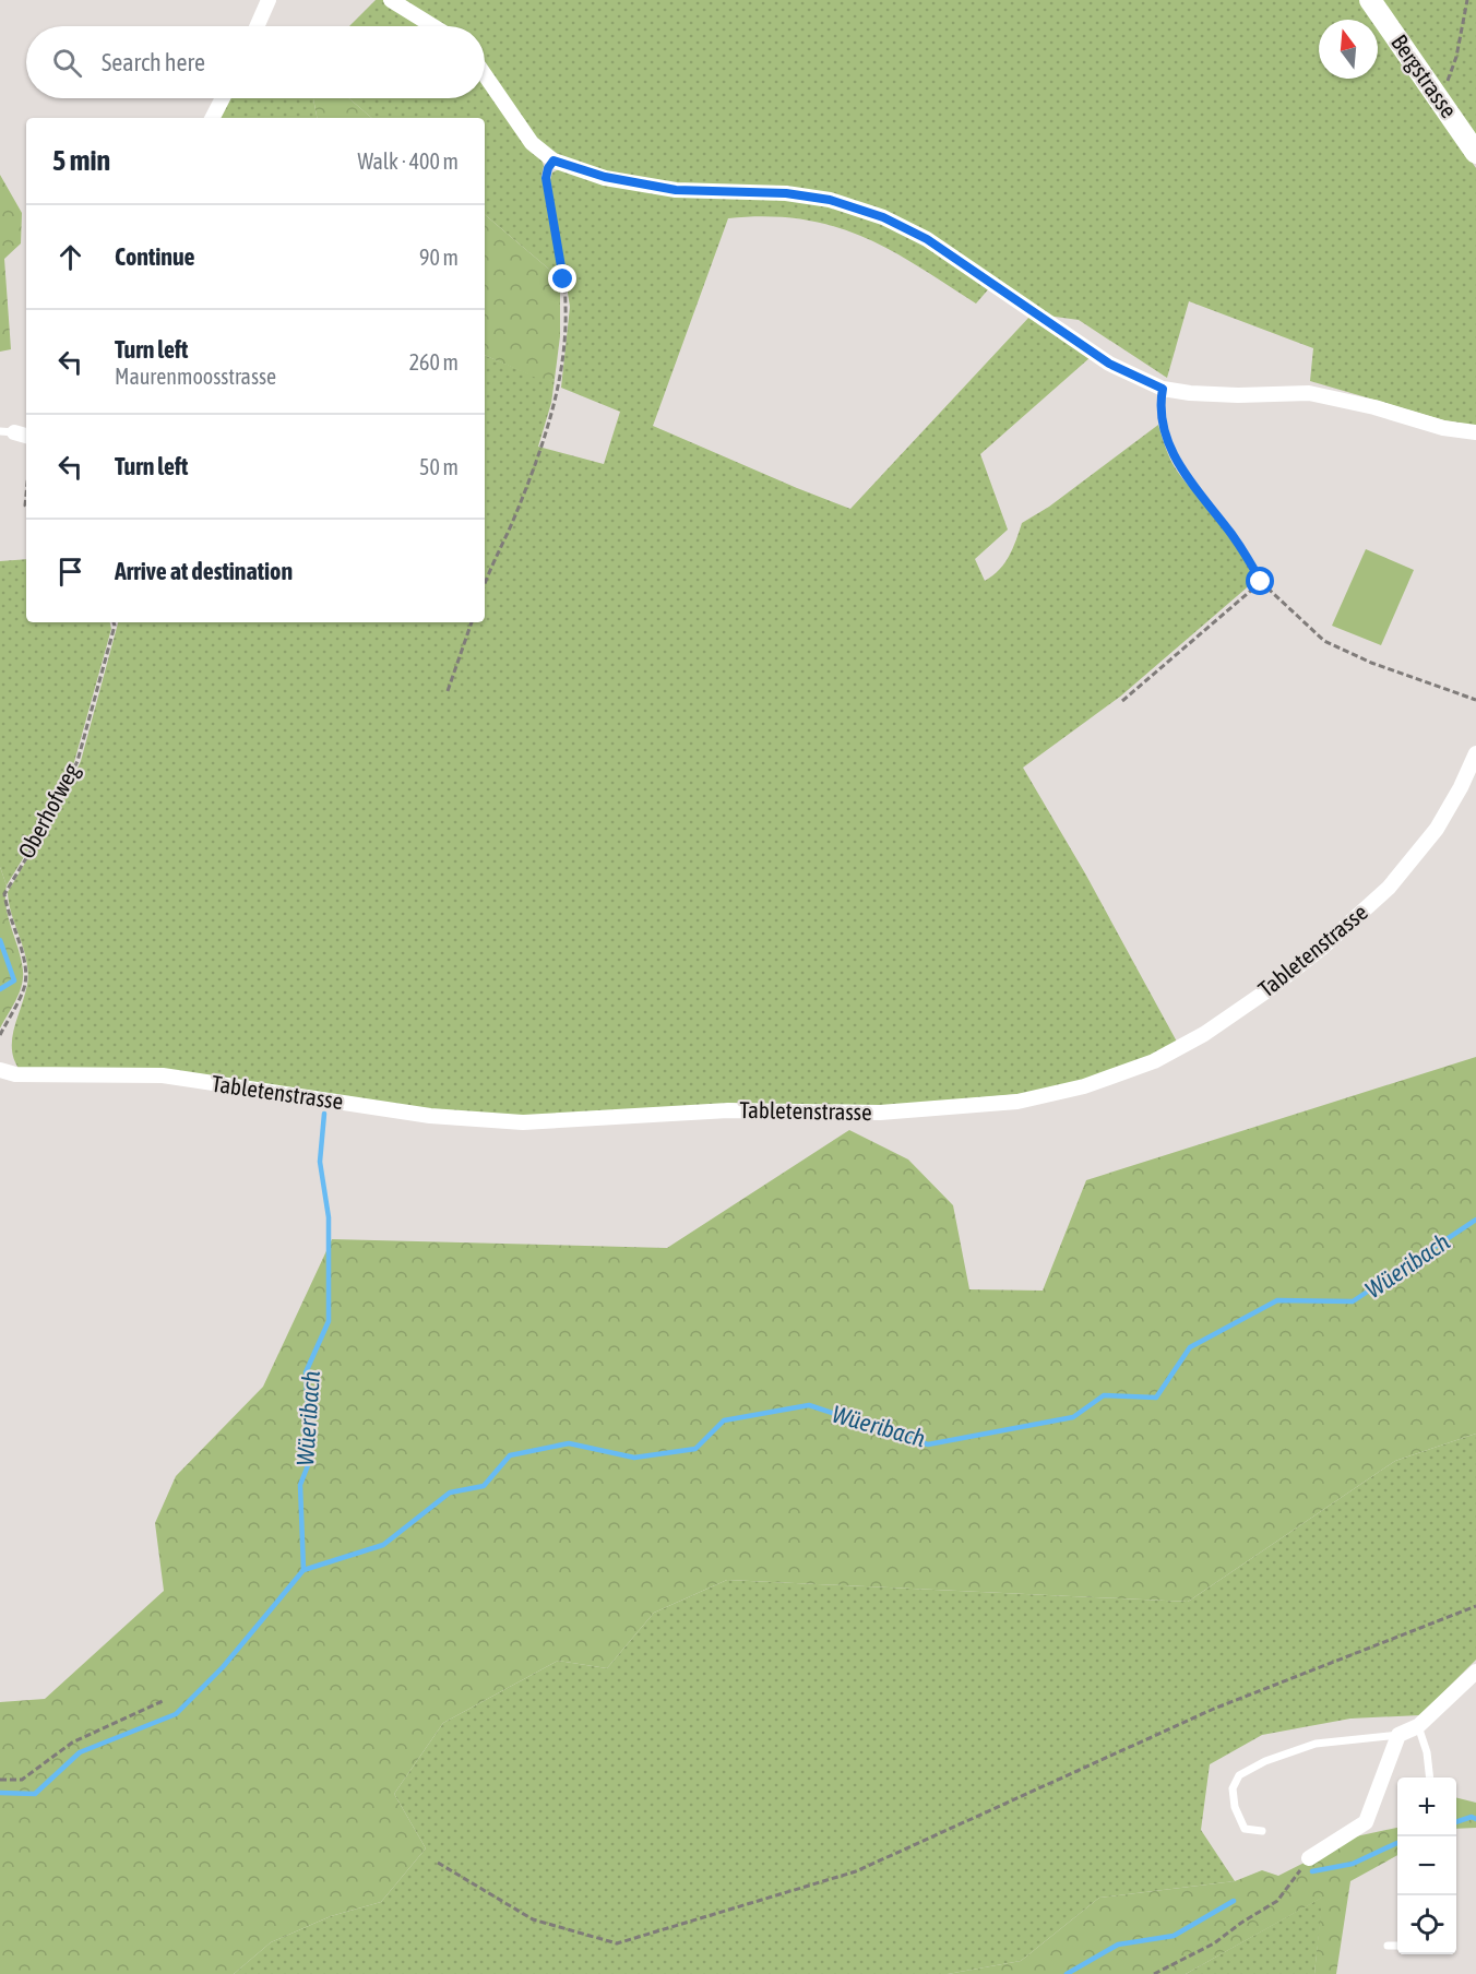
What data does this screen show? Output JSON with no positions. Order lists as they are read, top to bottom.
{
  "streets": {
    "street": ["Bergstrasse", "Tabletenstrasse"],
    "path": ["Oberhofweg"]
  },
  "water": ["Wüeribach"],
  "north": "top",
  "page": {
    "search": "Search here",
    "heading": ["5 min", "Walk · 400 m"],
    "list": [
      ["Continue", "90 m"],
      ["Turn left", "Maurenmoosstrasse", "260 m"],
      ["Turn left", "50 m"],
      "Arrive at destination"
    ],
    "map_buttons": ["+", "−"]
  }
}
